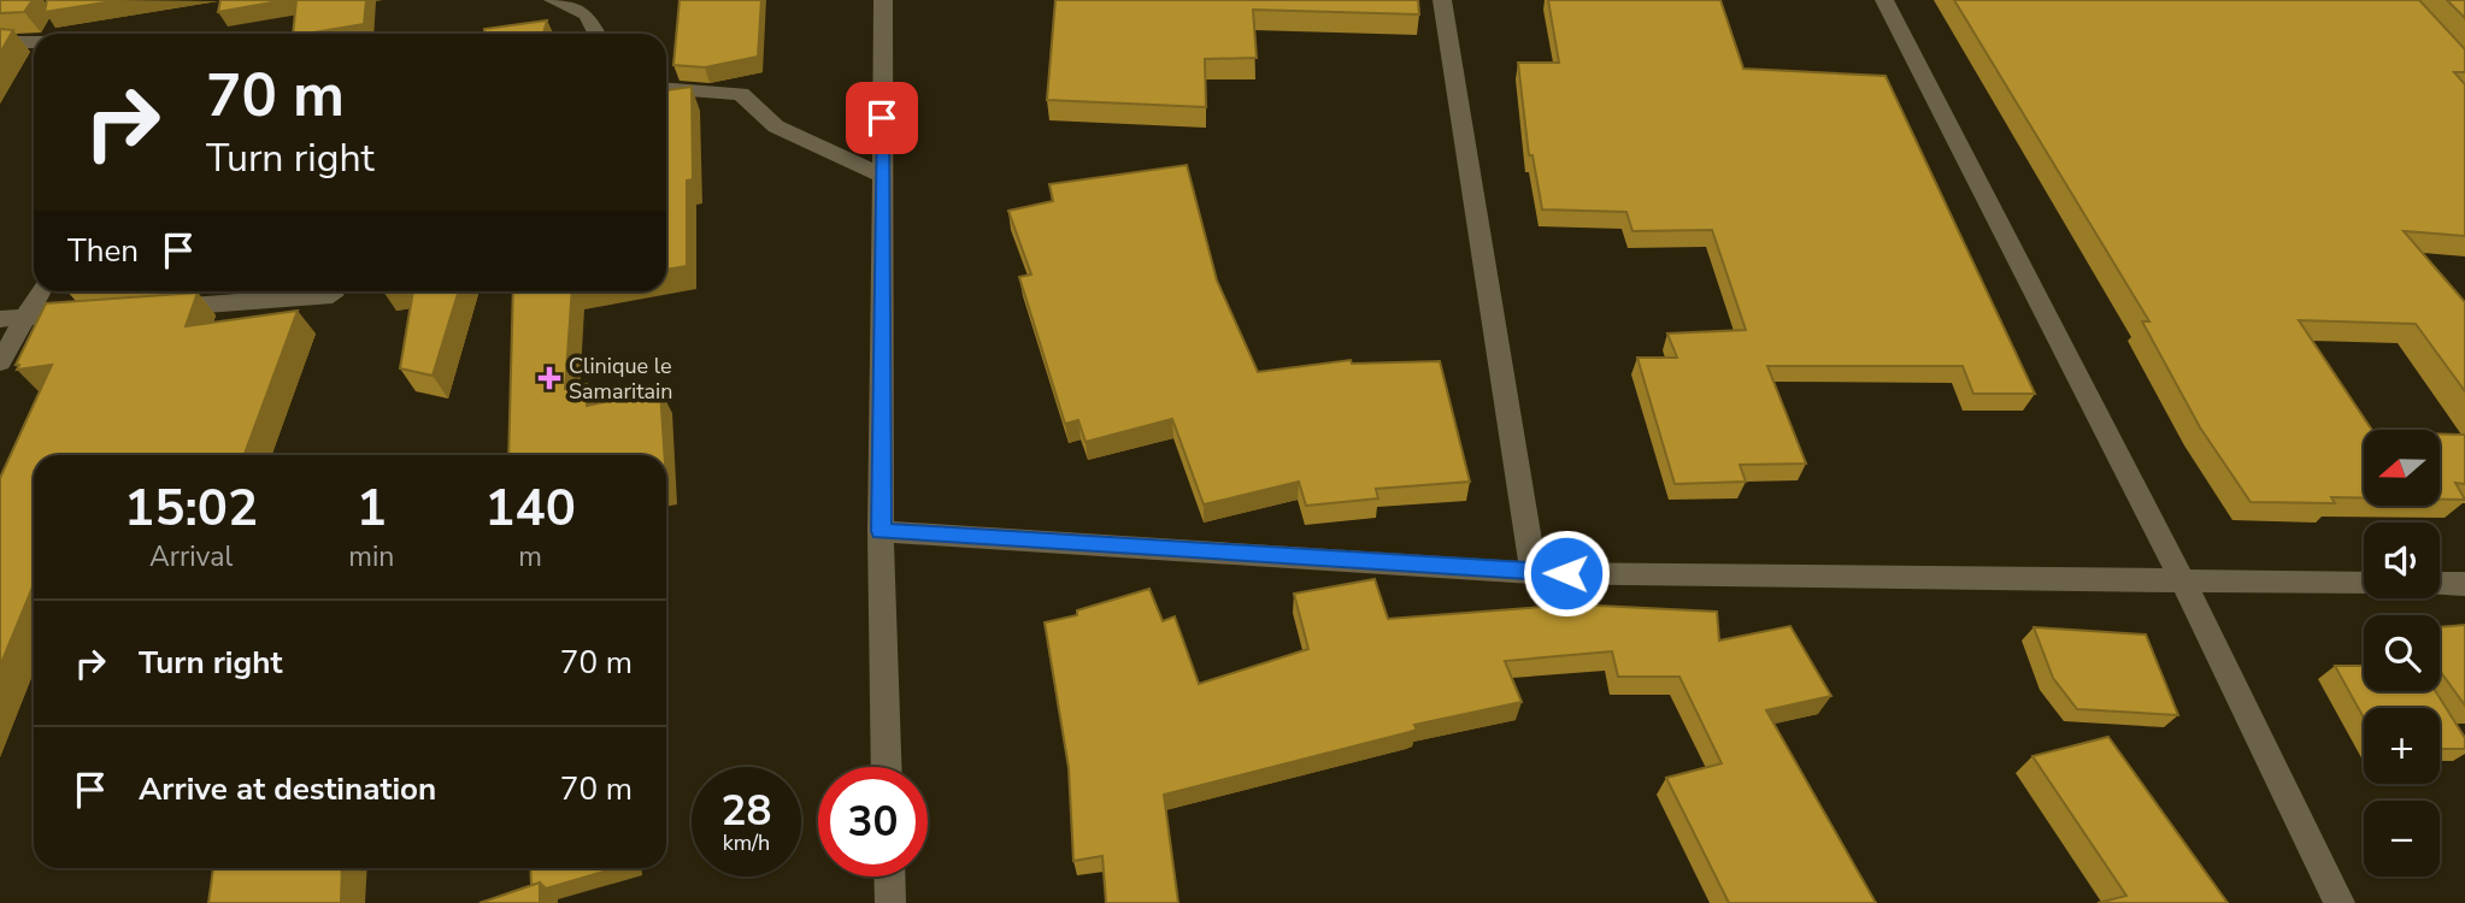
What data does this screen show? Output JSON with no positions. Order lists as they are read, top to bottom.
{
  "places": {
    "health": ["Clinique le Samaritain"]
  },
  "north": "left",
  "page": {
    "turn": ["70 m", "Turn right"],
    "then": "Then",
    "map_buttons": ["+", "−"],
    "eta": [
      "15:02",
      "Arrival",
      "1",
      "min",
      "140",
      "m"
    ],
    "list": [
      {
        "name": "Turn right",
        "value": "70 m"
      },
      {
        "name": "Arrive at destination",
        "value": "70 m"
      }
    ],
    "speed": "28 km/h",
    "limit": "30"
  }
}
